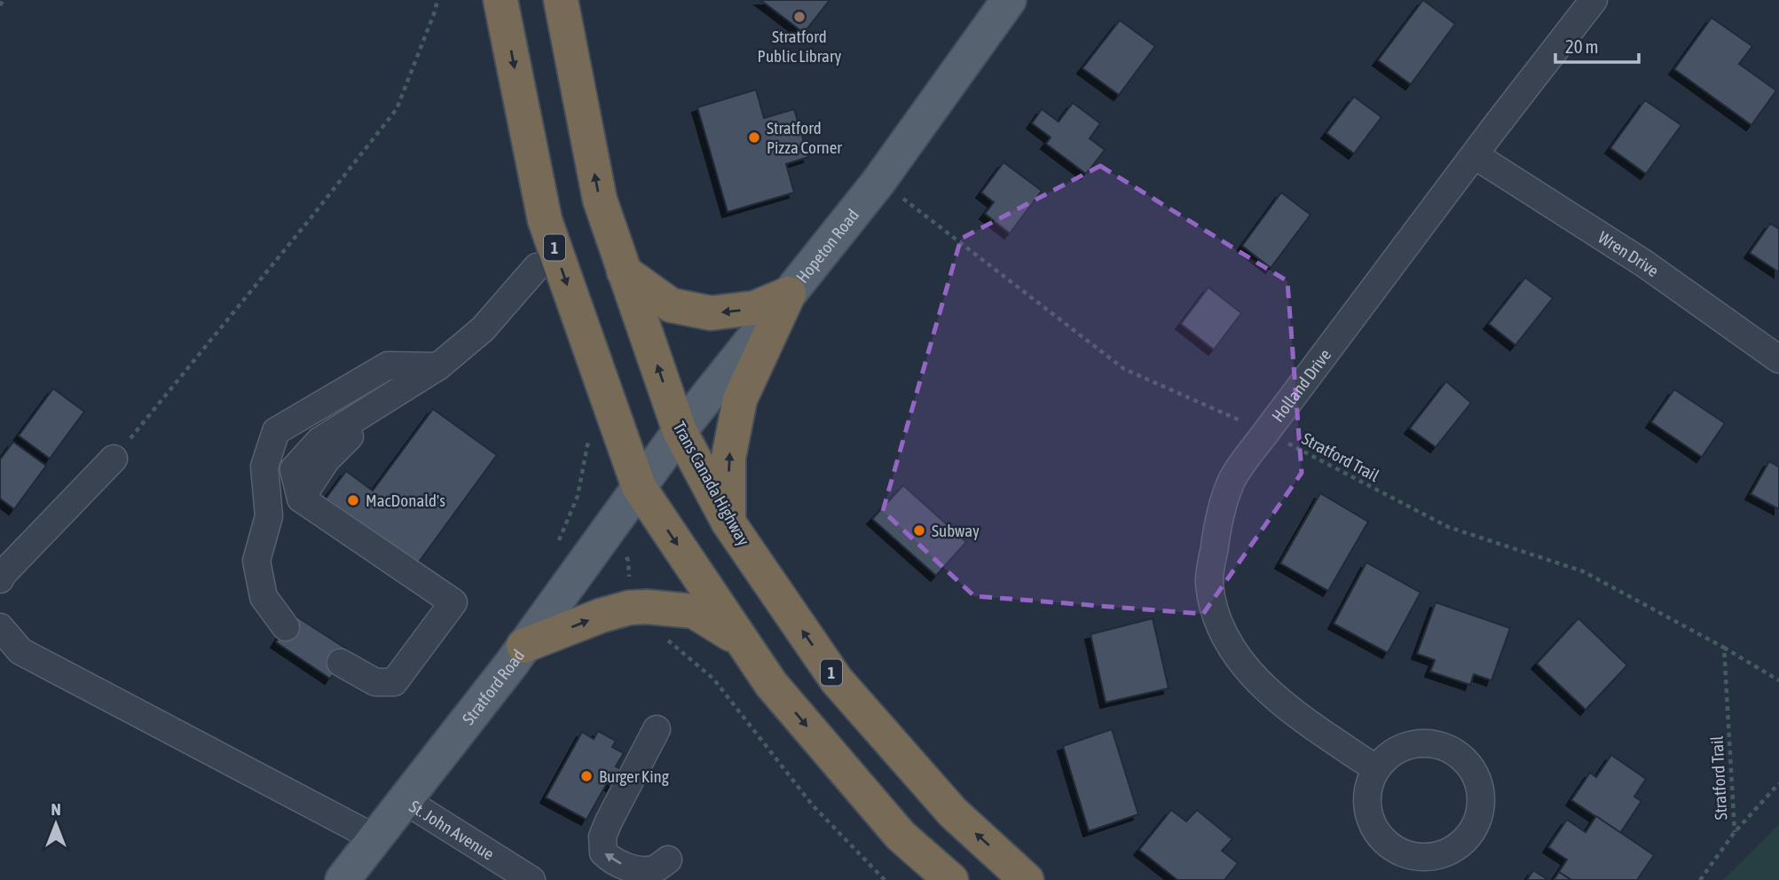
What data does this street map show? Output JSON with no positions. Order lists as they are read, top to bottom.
{
  "streets": {
    "highway": ["1", "Trans Canada Highway"],
    "main road": ["Hopeton Road", "Stratford Road"],
    "street": ["Wren Drive", "Holland Drive", "St. John Avenue"],
    "path": ["Stratford Trail"]
  },
  "crossings": [
    ["Hopeton Road", "1"],
    ["Hopeton Road", "Stratford Trail"],
    ["Hopeton Road", "Trans Canada Highway"],
    ["Hopeton Road", "Stratford Road"],
    ["1", "Stratford Road"],
    ["Wren Drive", "Holland Drive"],
    ["Holland Drive", "Stratford Trail"],
    ["Stratford Road", "St. John Avenue"]
  ],
  "places": [
    "Stratford Public Library",
    "Stratford Pizza Corner",
    "MacDonald's",
    "Subway",
    "Burger King"
  ],
  "scale_bar": "20 m",
  "north": "top"
}
